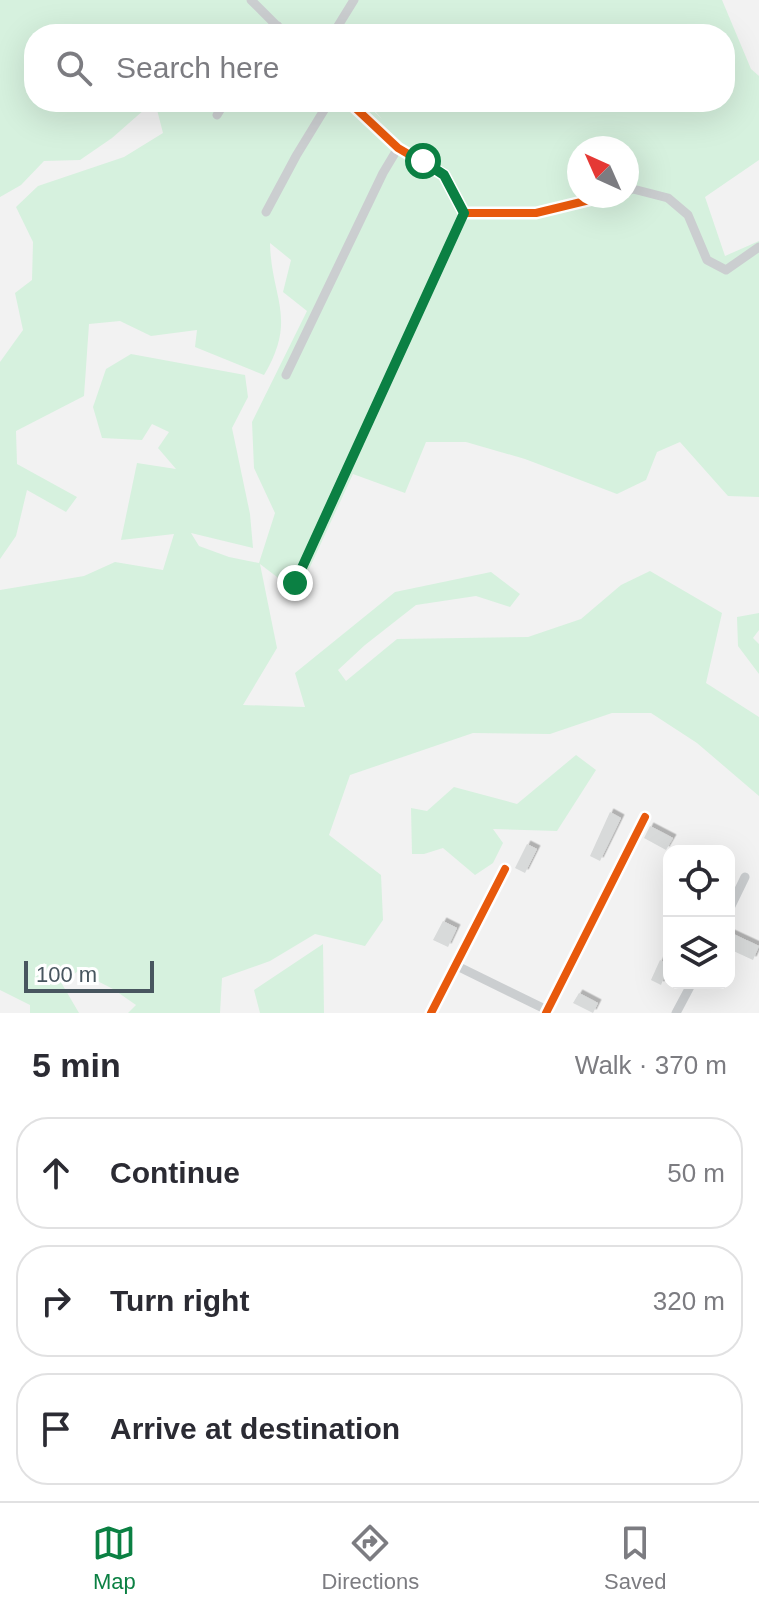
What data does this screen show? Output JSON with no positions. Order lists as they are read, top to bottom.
{
  "scale_bar": "100 m",
  "north": "top left",
  "page": {
    "search": "Search here",
    "scale": "100 m",
    "heading": ["5 min", "Walk · 370 m"],
    "list": [
      ["Continue", "50 m"],
      ["Turn right", "320 m"],
      "Arrive at destination"
    ],
    "nav": ["Map", "Directions", "Saved"]
  }
}
